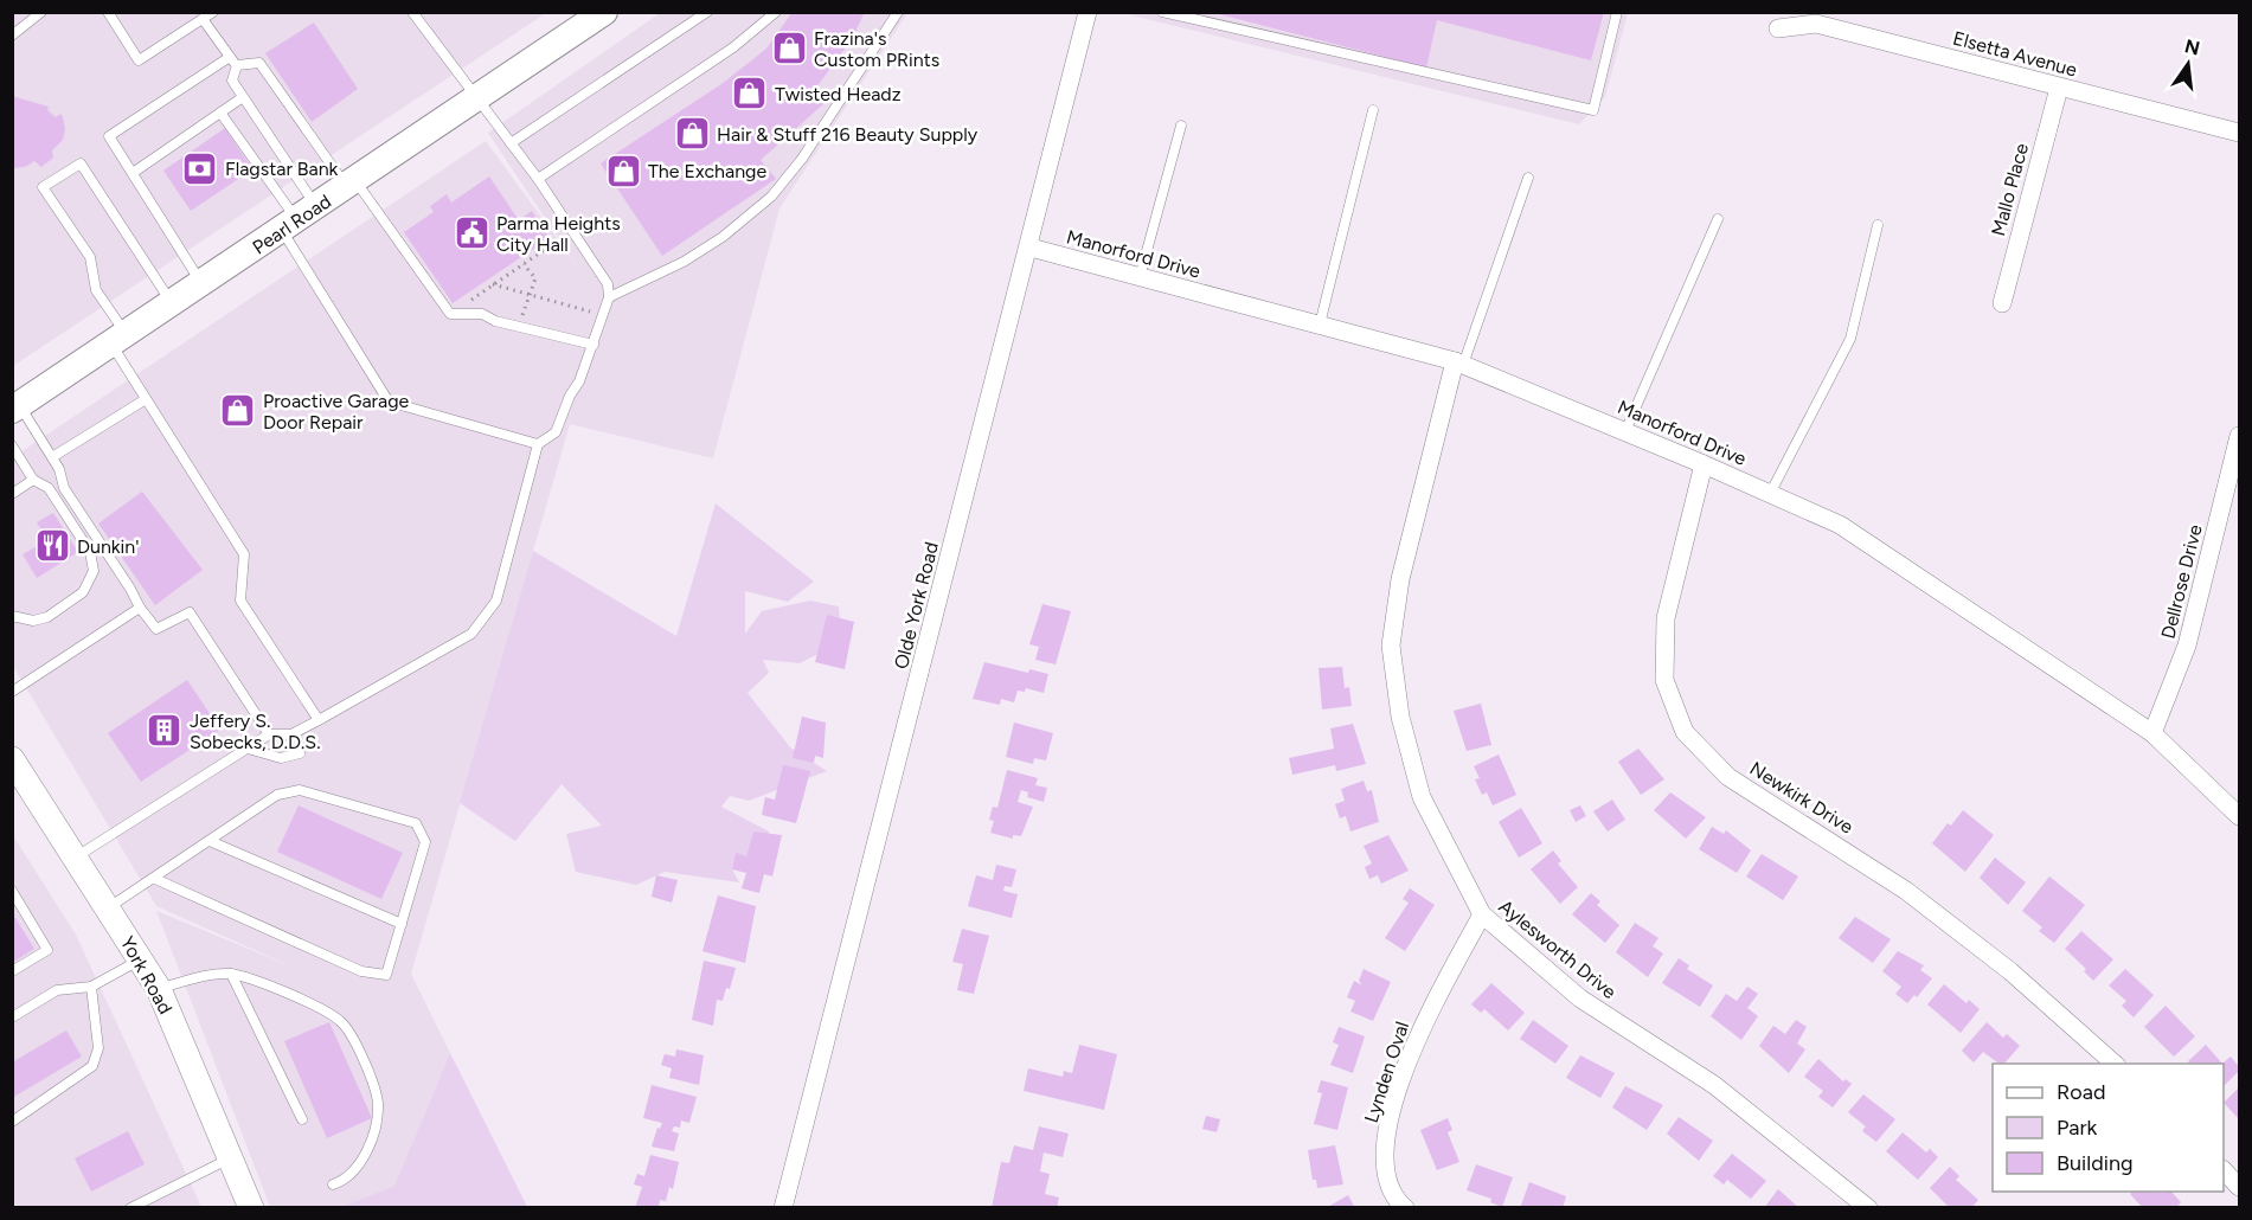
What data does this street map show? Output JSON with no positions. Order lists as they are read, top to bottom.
{
  "streets": {
    "main road": ["Pearl Road", "York Road"],
    "street": [
      "Elsetta Avenue",
      "Mallo Place",
      "Manorford Drive",
      "Dellrose Drive",
      "Olde York Road",
      "Newkirk Drive",
      "Aylesworth Drive",
      "Lynden Oval"
    ]
  },
  "crossings": [
    ["Elsetta Avenue", "Mallo Place"],
    ["Manorford Drive", "Dellrose Drive"],
    ["Manorford Drive", "Olde York Road"],
    ["Manorford Drive", "Newkirk Drive"],
    ["Manorford Drive", "Aylesworth Drive"],
    ["Aylesworth Drive", "Lynden Oval"]
  ],
  "places": {
    "shop": [
      "Frazina's Custom PRints",
      "Twisted Headz",
      "Hair & Stuff 216 Beauty Supply",
      "The Exchange",
      "Proactive Garage Door Repair"
    ],
    "bank": ["Flagstar Bank"],
    "public building": ["Parma Heights City Hall"],
    "restaurant": ["Dunkin'"],
    "building": ["Jeffery S. Sobecks, D.D.S."]
  },
  "legend": ["Road", "Park", "Building"],
  "north": "top"
}
